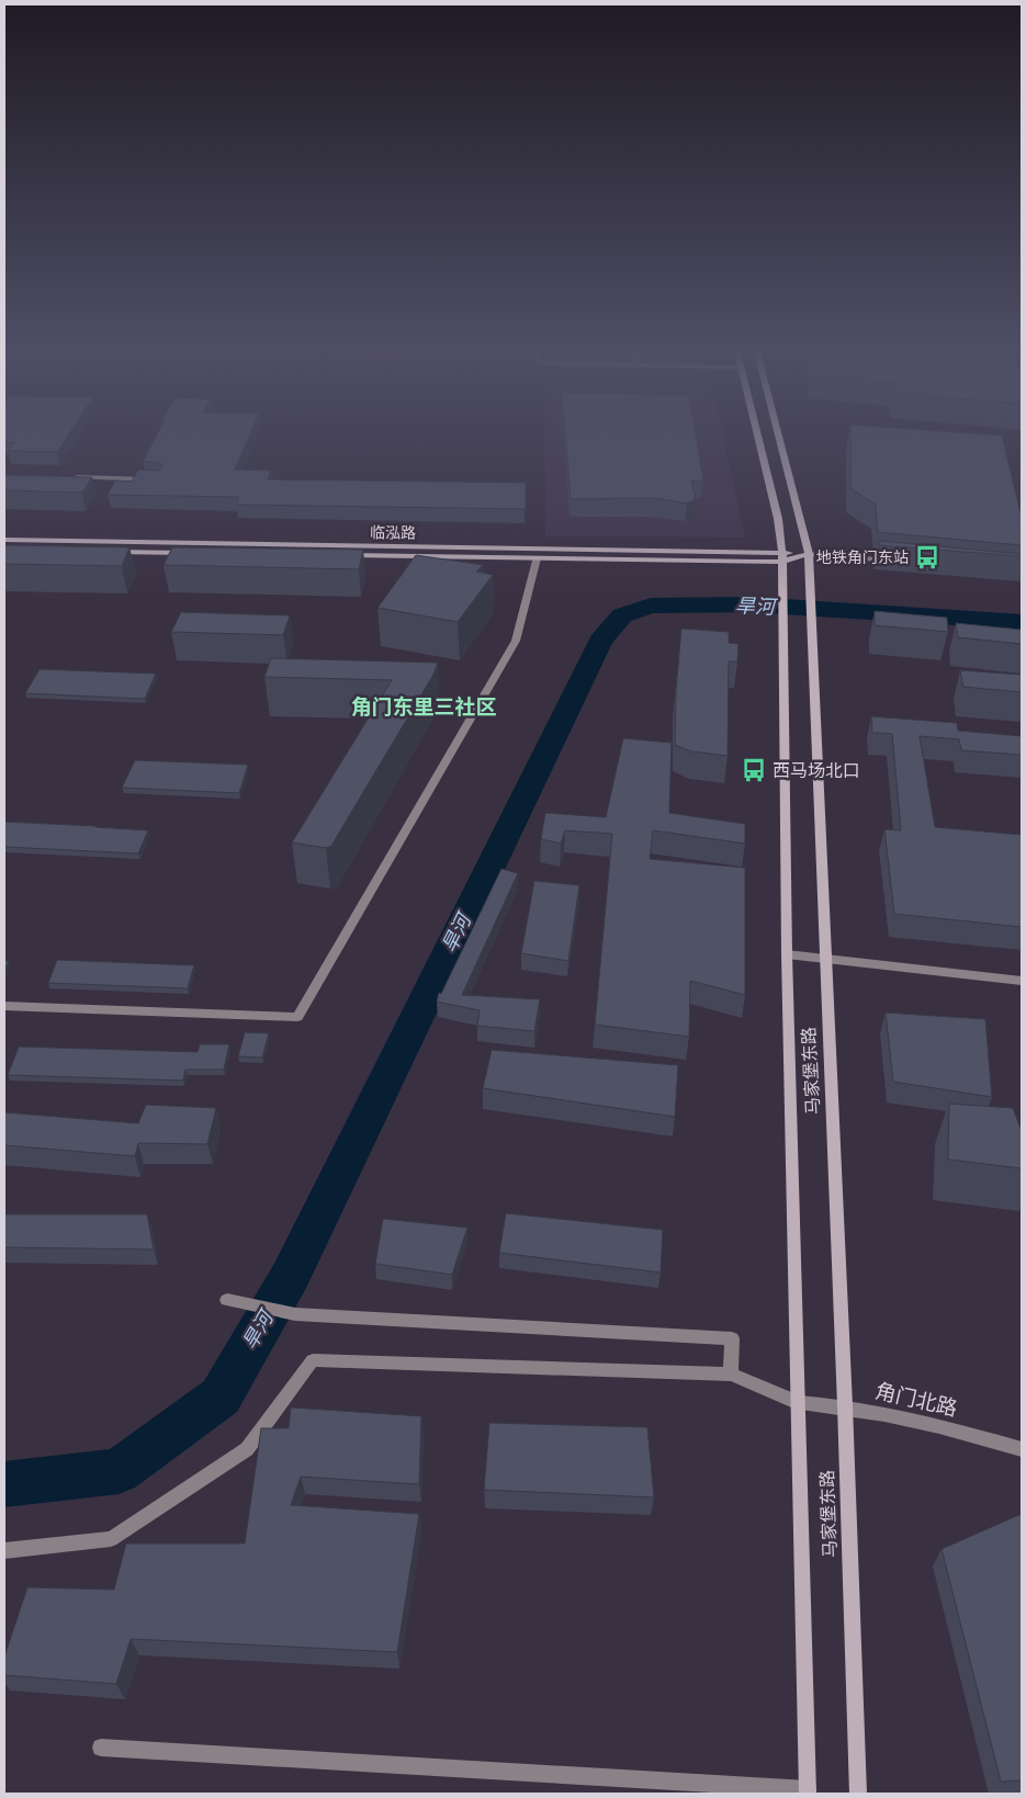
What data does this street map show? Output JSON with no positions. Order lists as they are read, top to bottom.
{
  "streets": {
    "main road": ["临泓路", "马家堡东路"],
    "street": ["角门北路"]
  },
  "crossings": [
    ["临泓路", "马家堡东路"],
    ["马家堡东路", "角门北路"]
  ],
  "districts": ["角门东里三社区"],
  "water": ["旱河"],
  "places": {
    "bus stop": ["地铁角门东站", "西马场北口"]
  }
}
